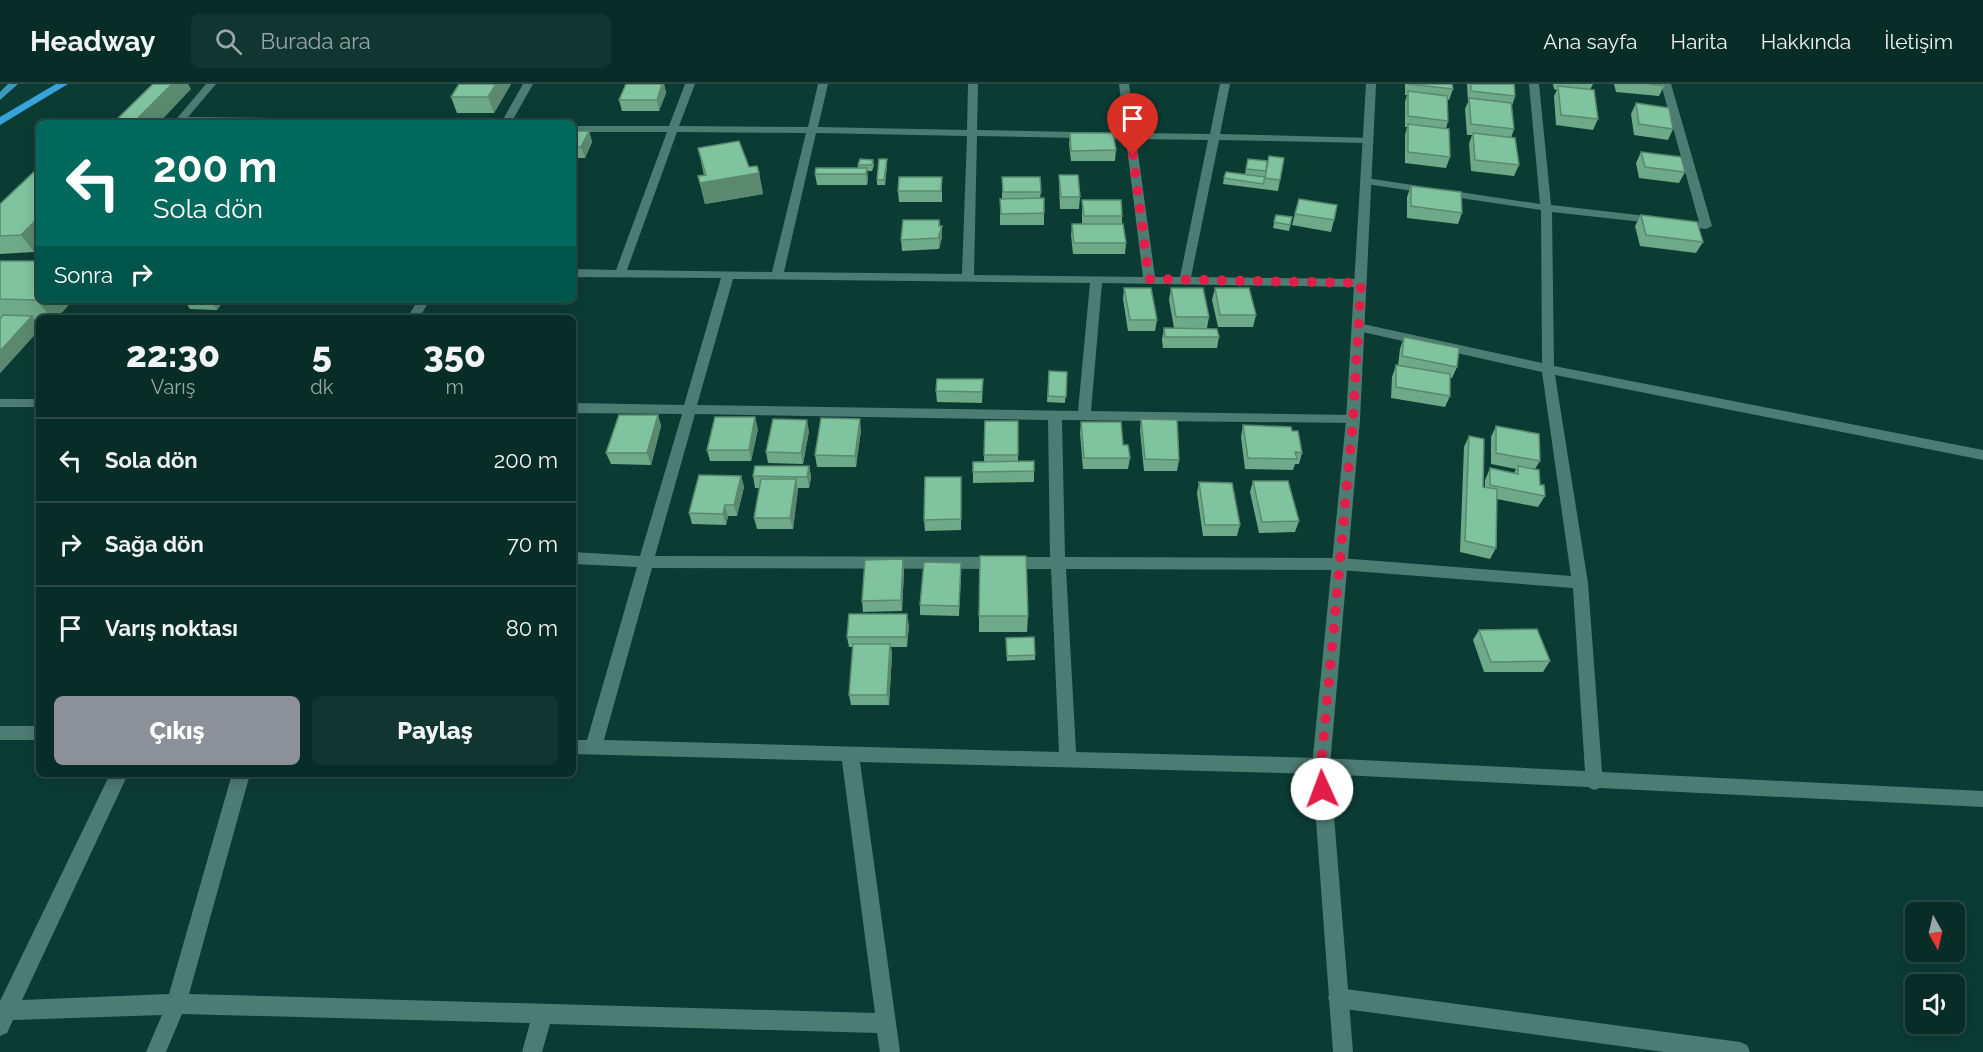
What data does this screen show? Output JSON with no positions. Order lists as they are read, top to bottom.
{
  "north": "bottom",
  "page": {
    "header": "Headway",
    "search": "Burada ara",
    "nav": [
      "Ana sayfa",
      "Harita",
      "Hakkında",
      "İletişim"
    ],
    "turn": ["200 m", "Sola dön"],
    "then": "Sonra",
    "eta": [
      "22:30",
      "Varış",
      "5",
      "dk",
      "350",
      "m"
    ],
    "list": [
      {
        "name": "Sola dön",
        "value": "200 m"
      },
      {
        "name": "Sağa dön",
        "value": "70 m"
      },
      {
        "name": "Varış noktası",
        "value": "80 m"
      }
    ],
    "buttons": ["Çıkış", "Paylaş"]
  }
}
